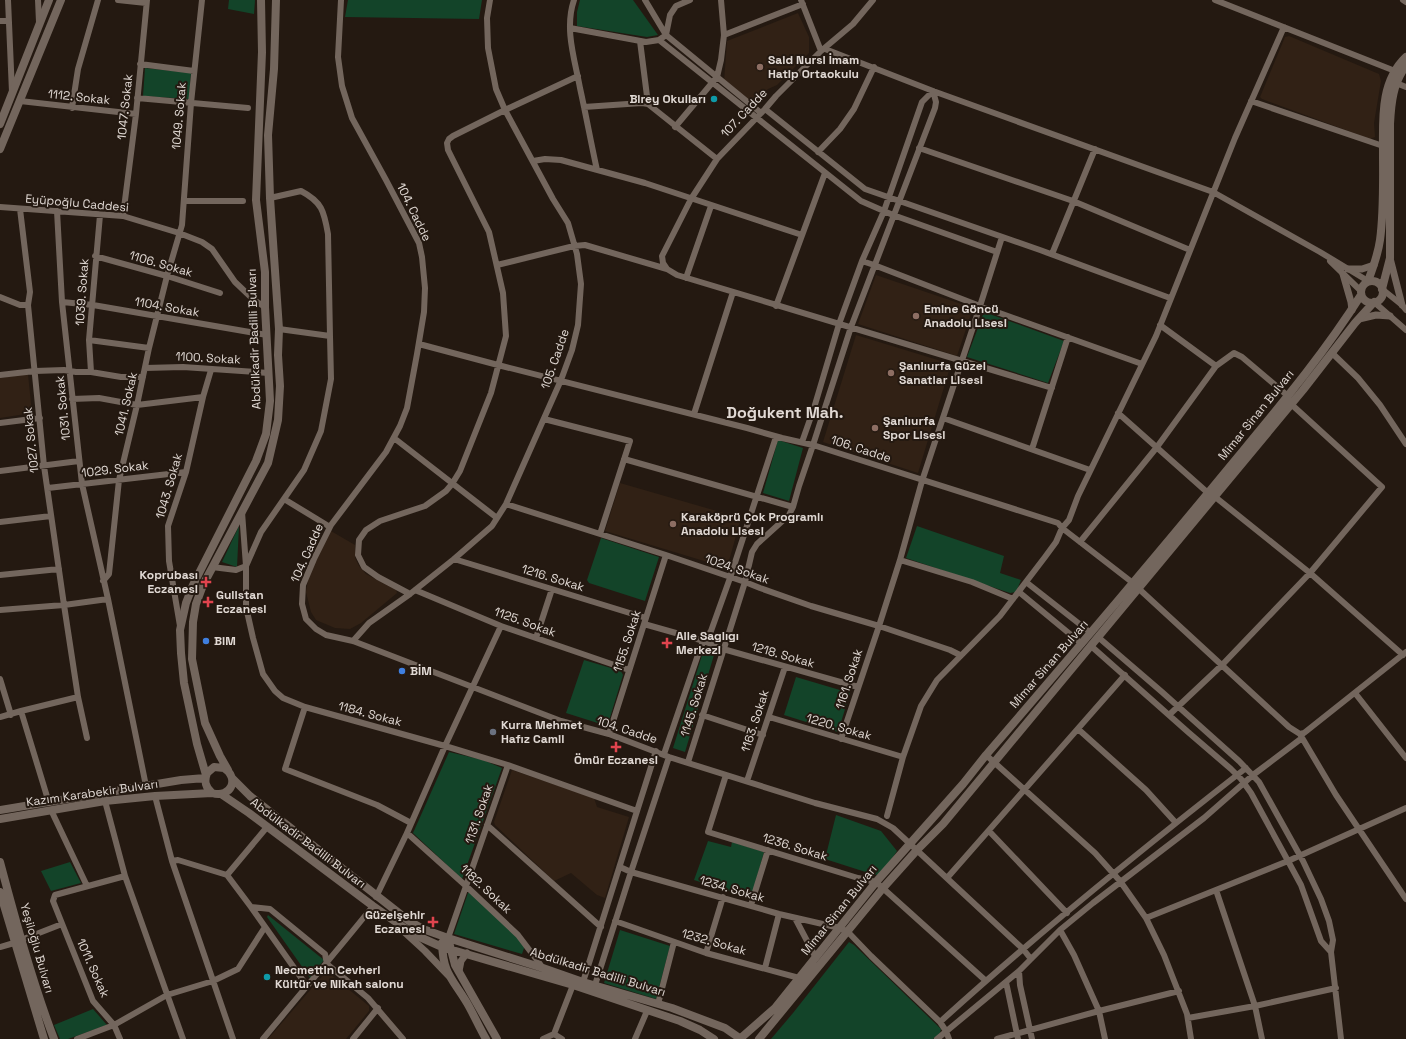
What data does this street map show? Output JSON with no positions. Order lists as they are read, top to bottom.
{
  "streets": {
    "main road": [
      "Abdülkadir Badilli Bulvarı",
      "Mimar Sinan Bulvarı",
      "Kazım Karabekir Bulvarı",
      "Yeşiloğlu Bulvarı"
    ],
    "street": [
      "1112. Sokak",
      "1047. Sokak",
      "107. Cadde",
      "1049. Sokak",
      "Eyüpoğlu Caddesi",
      "104. Cadde",
      "1106. Sokak",
      "1039. Sokak",
      "1104. Sokak",
      "1100. Sokak",
      "105. Cadde",
      "1041. Sokak",
      "1031. Sokak",
      "1027. Sokak",
      "106. Cadde",
      "1029. Sokak",
      "1043. Sokak",
      "1024. Sokak",
      "1216. Sokak",
      "1125. Sokak",
      "1155. Sokak",
      "1218. Sokak",
      "1161. Sokak",
      "1145. Sokak",
      "1184. Sokak",
      "1163. Sokak",
      "1220. Sokak",
      "1131. Sokak",
      "1236. Sokak",
      "1182. Sokak",
      "1234. Sokak",
      "1232. Sokak",
      "1011. Sokak"
    ]
  },
  "crossings": [
    ["1112. Sokak", "1047. Sokak"],
    ["1047. Sokak", "Eyüpoğlu Caddesi"],
    ["1049. Sokak", "Eyüpoğlu Caddesi"],
    ["1049. Sokak", "1041. Sokak"],
    ["Eyüpoğlu Caddesi", "1039. Sokak"],
    ["Eyüpoğlu Caddesi", "Abdülkadir Badilli Bulvarı"],
    ["Eyüpoğlu Caddesi", "1041. Sokak"],
    ["Eyüpoğlu Caddesi", "1031. Sokak"],
    ["Eyüpoğlu Caddesi", "1027. Sokak"],
    ["104. Cadde", "105. Cadde"],
    ["104. Cadde", "Mimar Sinan Bulvarı"],
    ["104. Cadde", "106. Cadde"],
    ["104. Cadde", "1155. Sokak"],
    ["104. Cadde", "1145. Sokak"],
    ["104. Cadde", "1163. Sokak"],
    ["104. Cadde", "1236. Sokak"],
    ["1106. Sokak", "1039. Sokak"],
    ["1106. Sokak", "1041. Sokak"],
    ["1039. Sokak", "1104. Sokak"],
    ["1104. Sokak", "Abdülkadir Badilli Bulvarı"],
    ["1104. Sokak", "1041. Sokak"],
    ["1104. Sokak", "1031. Sokak"],
    ["Abdülkadir Badilli Bulvarı", "1100. Sokak"],
    ["Abdülkadir Badilli Bulvarı", "Mimar Sinan Bulvarı"],
    ["Abdülkadir Badilli Bulvarı", "1043. Sokak"],
    ["Abdülkadir Badilli Bulvarı", "1184. Sokak"],
    ["Abdülkadir Badilli Bulvarı", "Kazım Karabekir Bulvarı"],
    ["Abdülkadir Badilli Bulvarı", "1131. Sokak"],
    ["Abdülkadir Badilli Bulvarı", "1182. Sokak"],
    ["1100. Sokak", "1041. Sokak"],
    ["1100. Sokak", "1043. Sokak"],
    ["105. Cadde", "106. Cadde"],
    ["105. Cadde", "1024. Sokak"],
    ["105. Cadde", "1216. Sokak"],
    ["105. Cadde", "1125. Sokak"],
    ["1041. Sokak", "1031. Sokak"],
    ["1041. Sokak", "1029. Sokak"],
    ["1031. Sokak", "1029. Sokak"],
    ["1031. Sokak", "Kazım Karabekir Bulvarı"],
    ["Mimar Sinan Bulvarı", "106. Cadde"],
    ["Mimar Sinan Bulvarı", "1236. Sokak"],
    ["Mimar Sinan Bulvarı", "1234. Sokak"],
    ["Mimar Sinan Bulvarı", "1232. Sokak"],
    ["1027. Sokak", "1029. Sokak"],
    ["106. Cadde", "1125. Sokak"],
    ["106. Cadde", "1161. Sokak"],
    ["1029. Sokak", "1043. Sokak"],
    ["1024. Sokak", "1155. Sokak"],
    ["1024. Sokak", "1161. Sokak"],
    ["1024. Sokak", "1145. Sokak"],
    ["1216. Sokak", "1155. Sokak"],
    ["1216. Sokak", "1218. Sokak"],
    ["1125. Sokak", "1155. Sokak"],
    ["1218. Sokak", "1161. Sokak"],
    ["1218. Sokak", "1145. Sokak"],
    ["1218. Sokak", "1163. Sokak"],
    ["1161. Sokak", "1220. Sokak"],
    ["1184. Sokak", "1131. Sokak"],
    ["1163. Sokak", "1220. Sokak"],
    ["1131. Sokak", "1182. Sokak"]
  ],
  "districts": ["Doğukent Mah."],
  "places": {
    "other": [
      "Said Nursi İmam Hatip Ortaokulu",
      "Birey Okulları",
      "Emine Göncü Anadolu Lisesi",
      "Şanlıurfa Güzel Sanatlar Lisesi",
      "Şanlıurfa Spor Lisesi",
      "Karaköprü Çok Programlı Anadolu Lisesi",
      "BiM",
      "BİM",
      "Kurra Mehmet Hafız Camii",
      "Necmettin Cevheri Kültür ve Nikah salonu"
    ],
    "health": [
      "Koprubası Eczanesi",
      "Gulistan Eczanesi",
      "Aile Saglıgı Merkezi",
      "Ömür Eczanesi",
      "Güzelşehir Eczanesi"
    ]
  }
}
